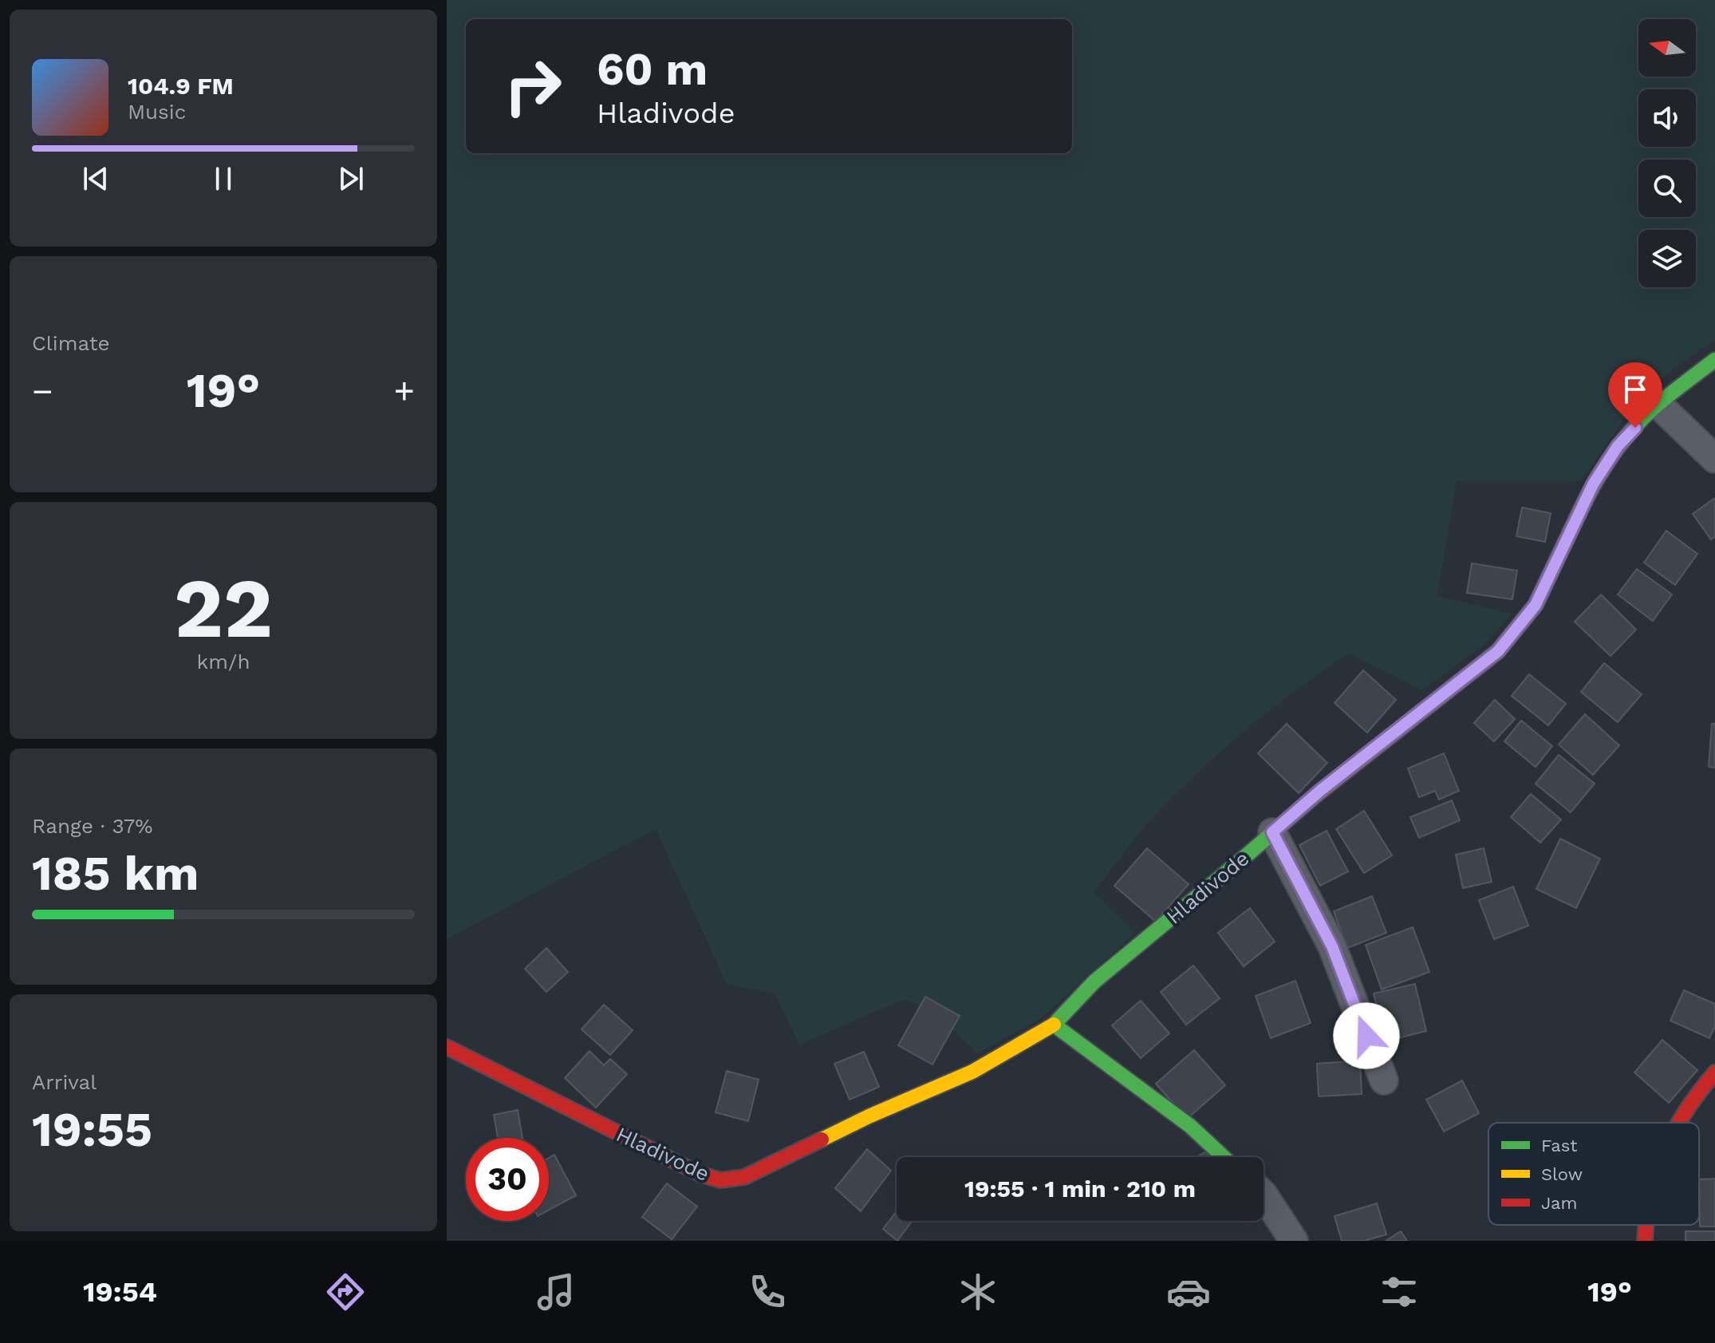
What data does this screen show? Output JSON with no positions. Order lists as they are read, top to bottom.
{
  "streets": {
    "street": ["Hladivode"]
  },
  "legend": ["Fast", "Slow", "Jam"],
  "north": "left",
  "page": {
    "turn": ["60 m", "Hladivode"],
    "song": ["104.9 FM", "Music"],
    "tile": [
      "Climate",
      ["22", "km/h"],
      ["Range · 37%", "185 km"],
      ["Arrival", "19:55"]
    ],
    "heat": ["−", "19°", "+"],
    "limit": "30",
    "trip": "19:55 · 1 min · 210 m",
    "tabs": ["19:54", "19°"]
  }
}
